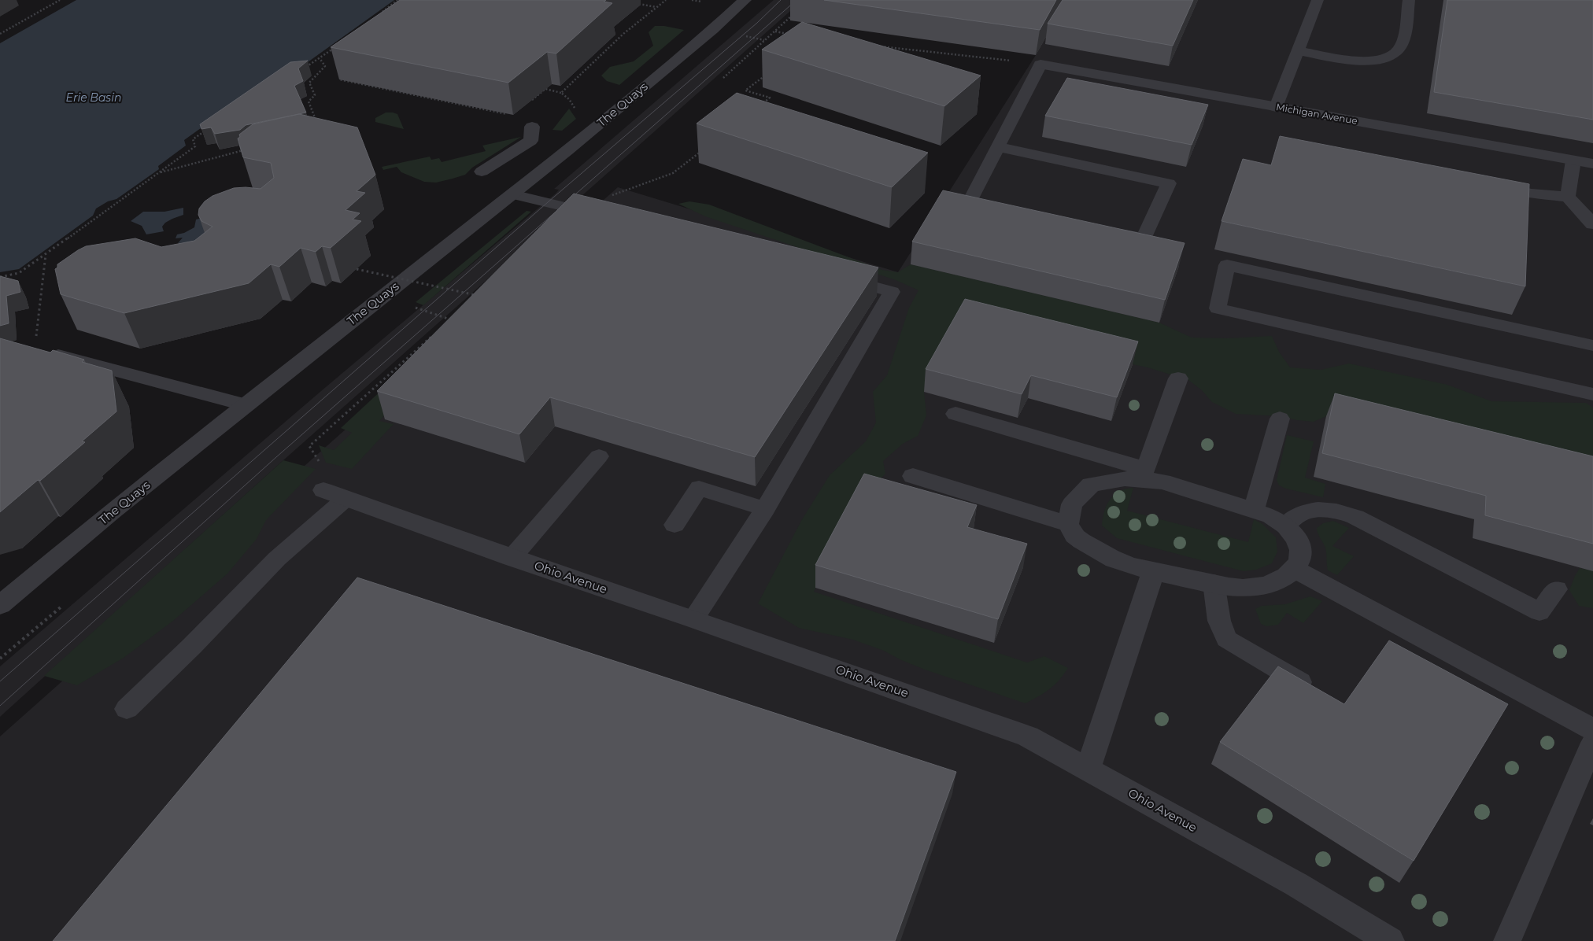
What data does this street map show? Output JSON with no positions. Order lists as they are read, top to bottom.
{
  "streets": {
    "street": ["The Quays", "Michigan Avenue", "Ohio Avenue"]
  },
  "water": ["Erie Basin"]
}
